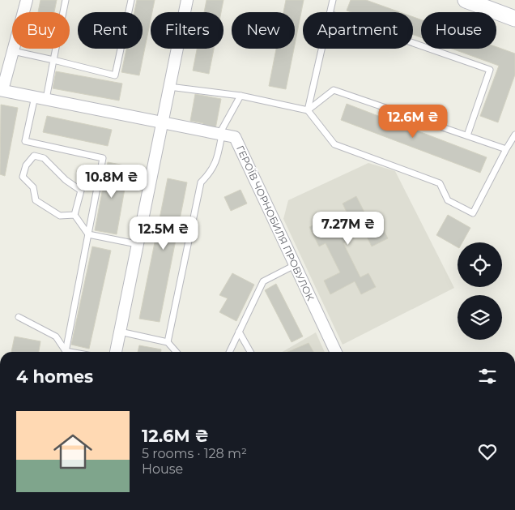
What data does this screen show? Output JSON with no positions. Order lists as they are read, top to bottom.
{
  "streets": {
    "street": ["ГЕРОЇВ ЧОРНОБИЛЯ ПРОВУЛОК"]
  },
  "page": {
    "chip": [
      "Buy",
      "Rent",
      "Filters",
      "New",
      "Apartment",
      "House"
    ],
    "price": [
      "12.6M ₴",
      "10.8M ₴",
      "7.27M ₴",
      "12.5M ₴"
    ],
    "heading": "4 homes",
    "list": [
      {
        "name": "12.6M ₴",
        "note": "5 rooms · 128 m² · House"
      }
    ]
  }
}
